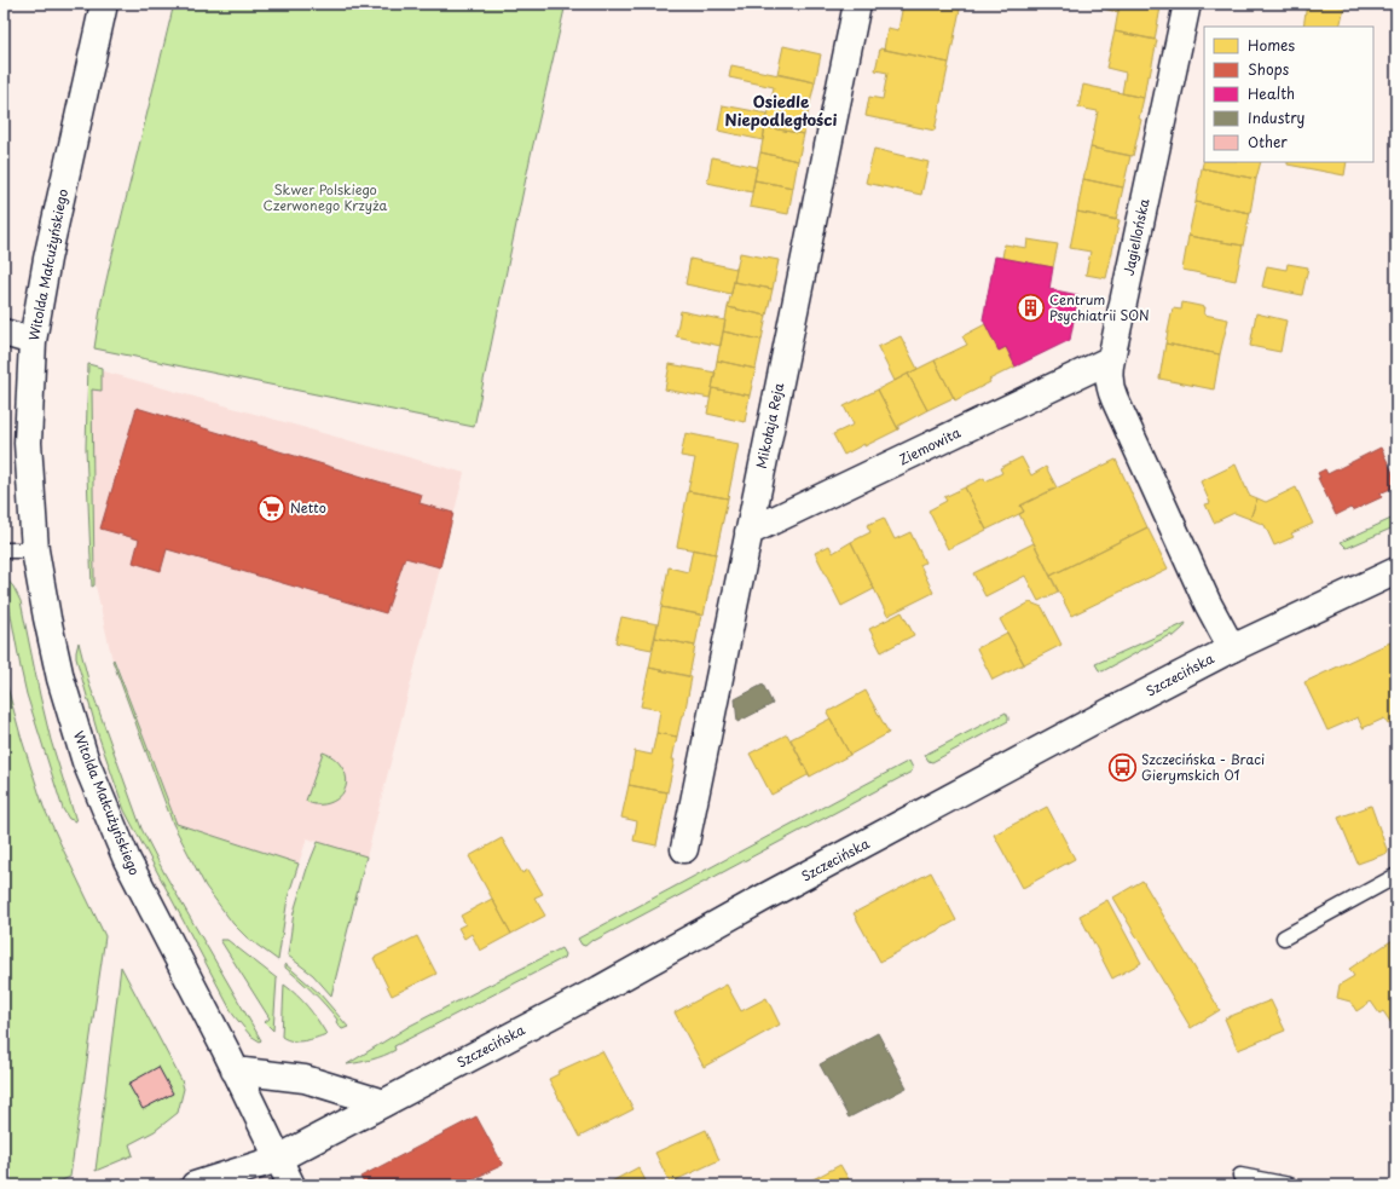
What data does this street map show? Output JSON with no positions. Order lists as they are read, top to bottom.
{
  "streets": {
    "street": [
      "Jagiellońska",
      "Witolda Małcużyńskiego",
      "Mikołaja Reja",
      "Ziemowita",
      "Szczecińska"
    ]
  },
  "crossings": [
    ["Jagiellońska", "Ziemowita"],
    ["Jagiellońska", "Szczecińska"],
    ["Witolda Małcużyńskiego", "Szczecińska"],
    ["Mikołaja Reja", "Ziemowita"]
  ],
  "districts": ["Osiedle Niepodległości"],
  "parks": ["Skwer Polskiego Czerwonego Krzyża"],
  "places": {
    "building": ["Centrum Psychiatrii SON"],
    "supermarket": ["Netto"],
    "bus stop": ["Szczecińska - Braci Gierymskich 01"]
  },
  "legend": [
    "Homes",
    "Shops",
    "Health",
    "Industry",
    "Other"
  ]
}
